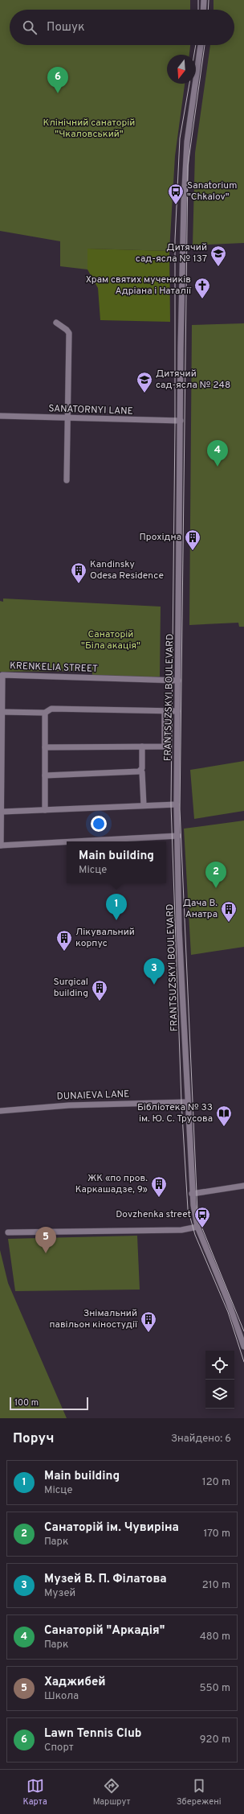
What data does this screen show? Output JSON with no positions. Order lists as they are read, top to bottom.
{
  "streets": {
    "street": [
      "SANATORNYI LANE",
      "KRENKELIA STREET",
      "FRANTSUZSKYI BOULEVARD",
      "DUNAIEVA LANE"
    ]
  },
  "crossings": [
    ["SANATORNYI LANE", "FRANTSUZSKYI BOULEVARD"],
    ["KRENKELIA STREET", "FRANTSUZSKYI BOULEVARD"],
    ["FRANTSUZSKYI BOULEVARD", "DUNAIEVA LANE"]
  ],
  "parks": ["Клінічний санаторій \"Чкаловський\"", "Санаторій \"Біла акація\""],
  "places": {
    "bus stop": ["Sanatorium \"Chkalov\"", "Dovzhenka street"],
    "school or university": ["Дитячий сад-ясла № 137", "Дитячий сад-ясла № 248"],
    "church": ["Храм святих мучеників Адріана і Наталії"],
    "building": [
      "Прохідна",
      "Kandinsky Odesa Residence",
      "Дача В. Анатра",
      "Лікувальний корпус",
      "Surgical building",
      "ЖК «по пров. Каркашадзе, 9»",
      "Знімальний павільон кіностудії"
    ],
    "library": ["Бібліотека № 33 ім. Ю. С. Трусова"]
  },
  "scale_bar": "100 m",
  "north": "bottom",
  "page": {
    "search": "Пошук",
    "pins": [
      "6",
      "4",
      "2",
      "1",
      "3",
      "5"
    ],
    "popup": ["Main building", "Місце"],
    "scale": "100 m",
    "heading": ["Поруч", "Знайдено: 6"],
    "list": [
      {
        "mark": "1",
        "name": "Main building",
        "note": "Місце",
        "value": "120 m"
      },
      {
        "mark": "2",
        "name": "Санаторій ім. Чувиріна",
        "note": "Парк",
        "value": "170 m"
      },
      {
        "mark": "3",
        "name": "Музей В. П. Філатова",
        "note": "Музей",
        "value": "210 m"
      },
      {
        "mark": "4",
        "name": "Санаторій \"Аркадія\"",
        "note": "Парк",
        "value": "480 m"
      },
      {
        "mark": "5",
        "name": "Хаджибей",
        "note": "Школа",
        "value": "550 m"
      },
      {
        "mark": "6",
        "name": "Lawn Tennis Club",
        "note": "Спорт",
        "value": "920 m"
      }
    ],
    "nav": ["Карта", "Маршрут", "Збережені"]
  }
}
